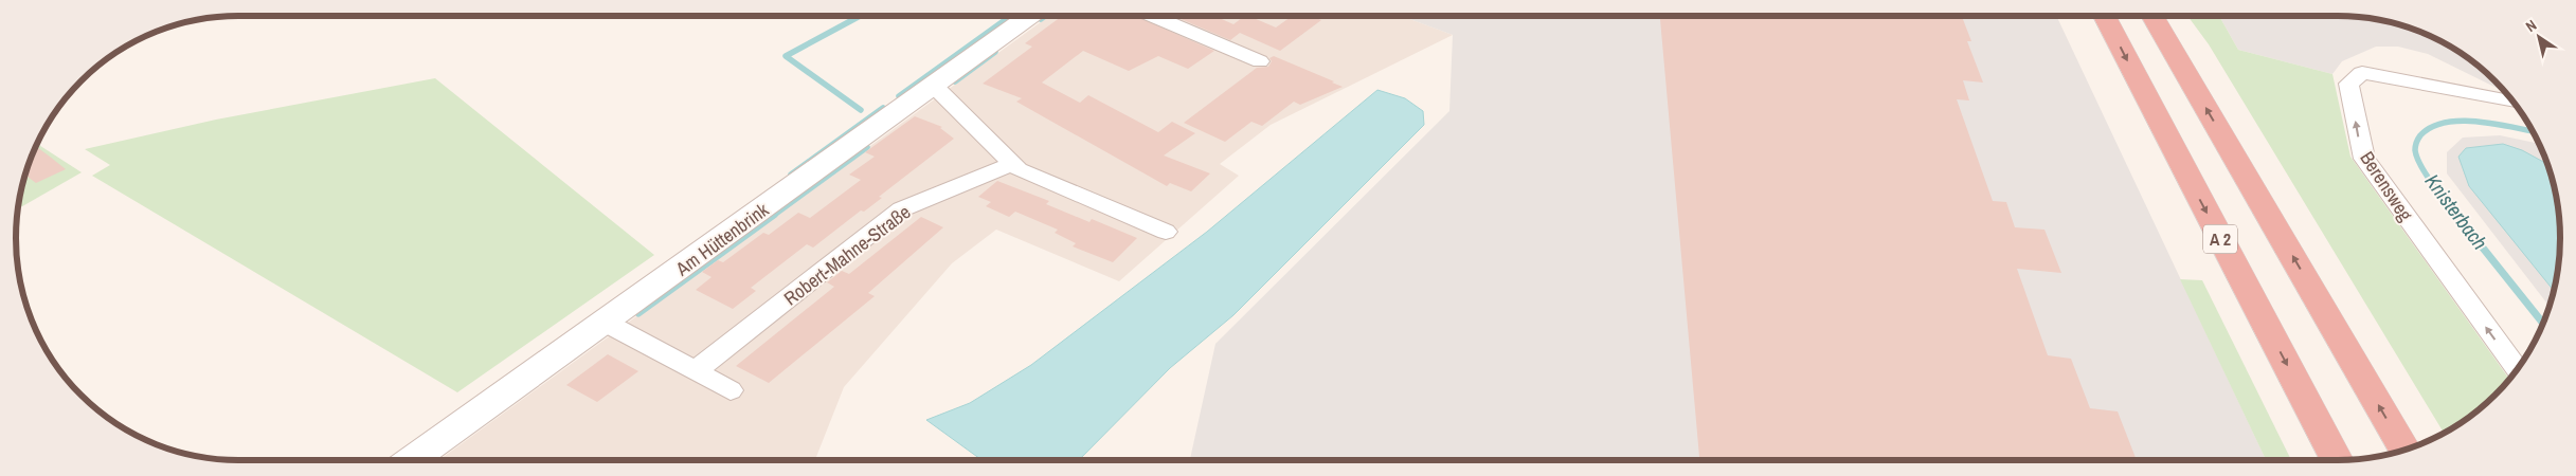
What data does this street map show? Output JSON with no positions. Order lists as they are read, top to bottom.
{
  "streets": {
    "highway": ["A 2"],
    "street": ["Berensweg", "Am Hüttenbrink", "Robert-Mahne-Straße"]
  },
  "water": ["Knisterbach"],
  "north": "top left"
}
